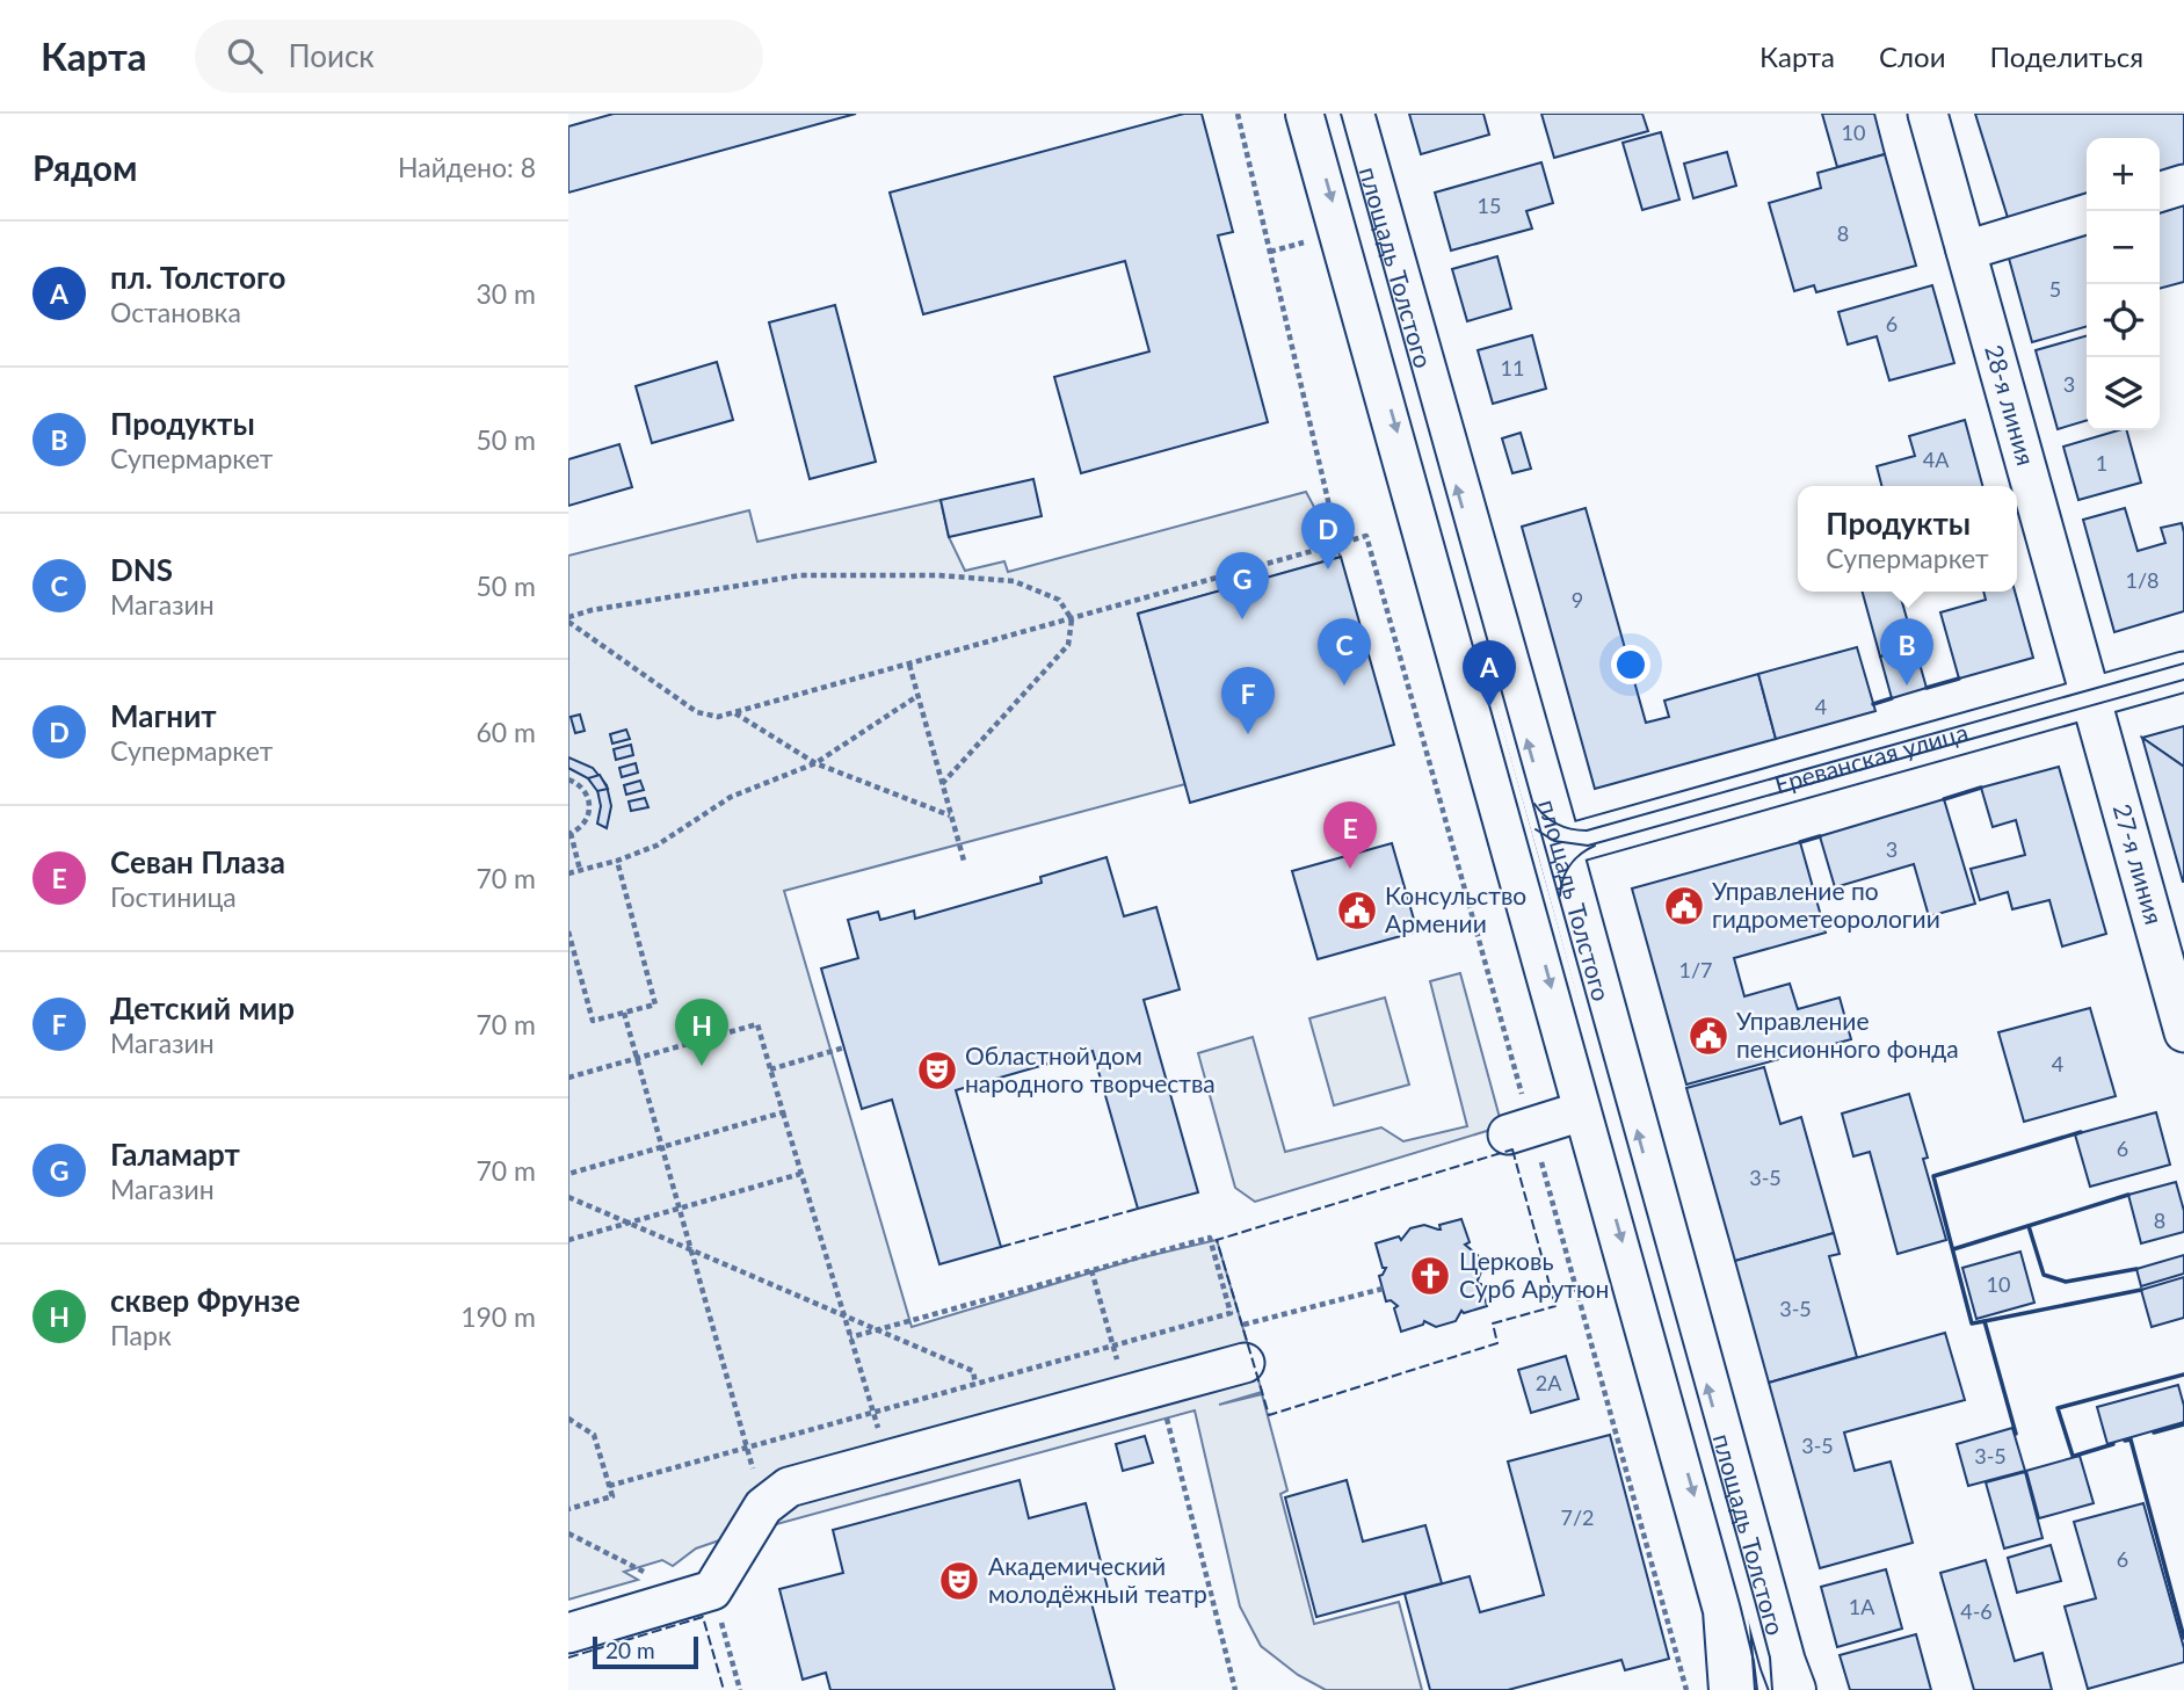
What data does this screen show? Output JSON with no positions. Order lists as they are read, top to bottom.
{
  "streets": {
    "main road": ["площадь Толстого"],
    "street": ["28-я линия", "Ереванская улица", "27-я линия"]
  },
  "crossings": [
    ["площадь Толстого", "Ереванская улица"],
    ["28-я линия", "Ереванская улица"],
    ["28-я линия", "27-я линия"],
    ["Ереванская улица", "27-я линия"]
  ],
  "places": {
    "public building": ["Управление по гидрометеорологии", "Консульство Армении", "Управление пенсионного фонда"],
    "theatre": ["Областной дом народного творчества", "Академический молодёжный театр"],
    "church": ["Церковь Сурб Арутюн"]
  },
  "house_numbers": [
    "10",
    "15",
    "8",
    "5",
    "6",
    "11",
    "3",
    "4А",
    "1",
    "1/8",
    "9",
    "4",
    "3",
    "1/7",
    "4",
    "6",
    "3-5",
    "8",
    "10",
    "3-5",
    "2А",
    "3-5",
    "3-5",
    "7/2",
    "6",
    "1А",
    "4-6"
  ],
  "scale_bar": "20 m",
  "page": {
    "header": "Карта",
    "search": "Поиск",
    "nav": ["Карта", "Слои", "Поделиться"],
    "heading": ["Рядом", "Найдено: 8"],
    "map_buttons": ["+", "−"],
    "list": [
      {
        "mark": "A",
        "name": "пл. Толстого",
        "note": "Остановка",
        "value": "30 m"
      },
      {
        "mark": "B",
        "name": "Продукты",
        "note": "Супермаркет",
        "value": "50 m"
      },
      {
        "mark": "C",
        "name": "DNS",
        "note": "Магазин",
        "value": "50 m"
      },
      {
        "mark": "D",
        "name": "Магнит",
        "note": "Супермаркет",
        "value": "60 m"
      },
      {
        "mark": "E",
        "name": "Севан Плаза",
        "note": "Гостиница",
        "value": "70 m"
      },
      {
        "mark": "F",
        "name": "Детский мир",
        "note": "Магазин",
        "value": "70 m"
      },
      {
        "mark": "G",
        "name": "Галамарт",
        "note": "Магазин",
        "value": "70 m"
      },
      {
        "mark": "H",
        "name": "сквер Фрунзе",
        "note": "Парк",
        "value": "190 m"
      }
    ],
    "popup": ["Продукты", "Супермаркет"],
    "pins": [
      "D",
      "G",
      "B",
      "C",
      "A",
      "F",
      "E",
      "H"
    ],
    "scale": "20 m"
  }
}
